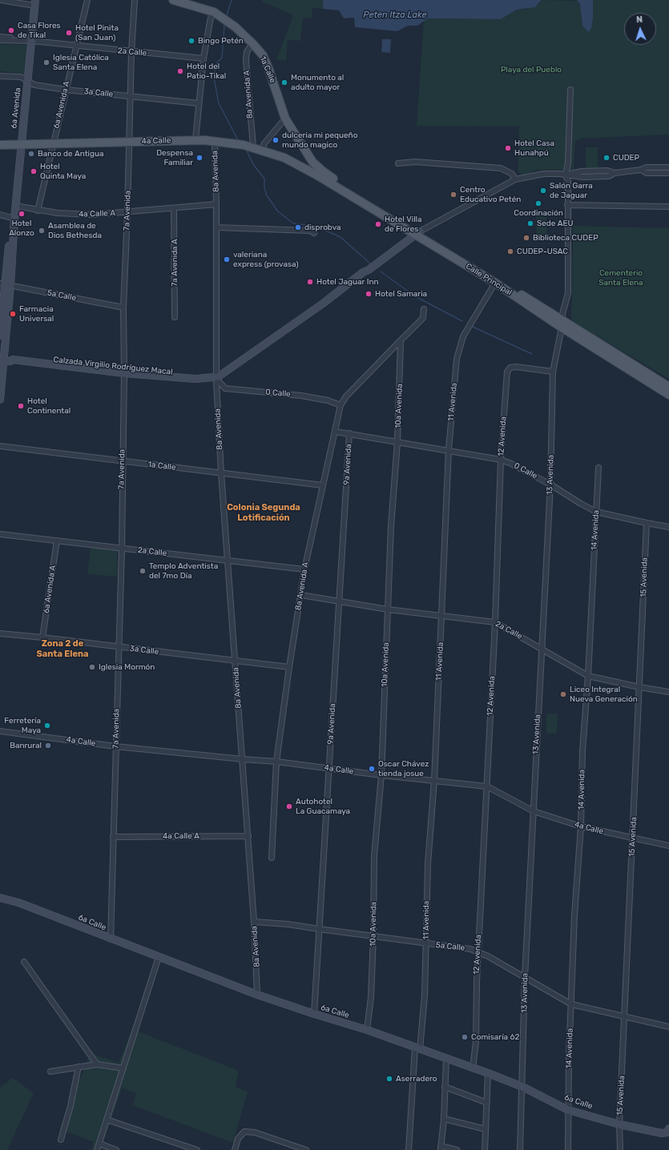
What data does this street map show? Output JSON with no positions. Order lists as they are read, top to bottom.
{
  "streets": {
    "main road": ["1a Calle", "4a Calle", "Calle Principal"],
    "street": [
      "2a Calle",
      "3a Calle",
      "8a Avenida A",
      "6a Avenida A",
      "6a Avenida",
      "8a Avenida",
      "7a Avenida",
      "4a Calle A",
      "7a Avenida A",
      "5a Calle",
      "Calzada Virgilio Rodríguez Macal",
      "0 Calle",
      "11 Avenida",
      "10a Avenida",
      "12 Avenida",
      "9a Avenida",
      "13 Avenida",
      "14 Avenida",
      "15 Avenida",
      "6a Calle"
    ]
  },
  "crossings": [
    ["2a Calle", "8a Avenida A"],
    ["2a Calle", "6a Avenida A"],
    ["2a Calle", "6a Avenida"],
    ["2a Calle", "8a Avenida"],
    ["2a Calle", "7a Avenida"],
    ["2a Calle", "11 Avenida"],
    ["2a Calle", "10a Avenida"],
    ["2a Calle", "12 Avenida"],
    ["2a Calle", "9a Avenida"],
    ["2a Calle", "13 Avenida"],
    ["2a Calle", "14 Avenida"],
    ["2a Calle", "15 Avenida"],
    ["1a Calle", "8a Avenida A"],
    ["1a Calle", "8a Avenida"],
    ["1a Calle", "7a Avenida"],
    ["1a Calle", "Calle Principal"],
    ["3a Calle", "8a Avenida A"],
    ["3a Calle", "6a Avenida A"],
    ["3a Calle", "6a Avenida"],
    ["3a Calle", "8a Avenida"],
    ["3a Calle", "7a Avenida"],
    ["8a Avenida A", "4a Calle"],
    ["8a Avenida A", "0 Calle"],
    ["8a Avenida A", "10a Avenida"],
    ["6a Avenida A", "4a Calle"],
    ["6a Avenida A", "4a Calle A"],
    ["6a Avenida", "4a Calle"],
    ["6a Avenida", "4a Calle A"],
    ["6a Avenida", "5a Calle"],
    ["6a Avenida", "Calzada Virgilio Rodríguez Macal"],
    ["4a Calle", "8a Avenida"],
    ["4a Calle", "7a Avenida"],
    ["4a Calle", "Calle Principal"],
    ["4a Calle", "11 Avenida"],
    ["4a Calle", "10a Avenida"],
    ["4a Calle", "12 Avenida"],
    ["4a Calle", "9a Avenida"],
    ["4a Calle", "13 Avenida"],
    ["4a Calle", "14 Avenida"],
    ["4a Calle", "15 Avenida"],
    ["8a Avenida", "4a Calle A"],
    ["8a Avenida", "5a Calle"],
    ["8a Avenida", "Calzada Virgilio Rodríguez Macal"],
    ["8a Avenida", "0 Calle"],
    ["8a Avenida", "6a Calle"],
    ["7a Avenida", "4a Calle A"],
    ["7a Avenida", "5a Calle"],
    ["7a Avenida", "Calzada Virgilio Rodríguez Macal"],
    ["7a Avenida", "6a Calle"],
    ["4a Calle A", "7a Avenida A"],
    ["Calle Principal", "Calzada Virgilio Rodríguez Macal"],
    ["Calle Principal", "11 Avenida"],
    ["Calle Principal", "13 Avenida"],
    ["5a Calle", "11 Avenida"],
    ["5a Calle", "10a Avenida"],
    ["5a Calle", "12 Avenida"],
    ["5a Calle", "9a Avenida"],
    ["5a Calle", "13 Avenida"],
    ["5a Calle", "14 Avenida"],
    ["5a Calle", "15 Avenida"],
    ["Calzada Virgilio Rodríguez Macal", "0 Calle"],
    ["0 Calle", "11 Avenida"],
    ["0 Calle", "10a Avenida"],
    ["0 Calle", "12 Avenida"],
    ["0 Calle", "9a Avenida"],
    ["0 Calle", "13 Avenida"],
    ["0 Calle", "14 Avenida"],
    ["0 Calle", "15 Avenida"],
    ["11 Avenida", "6a Calle"],
    ["10a Avenida", "6a Calle"],
    ["12 Avenida", "13 Avenida"],
    ["12 Avenida", "6a Calle"],
    ["9a Avenida", "6a Calle"],
    ["13 Avenida", "6a Calle"],
    ["14 Avenida", "6a Calle"],
    ["15 Avenida", "6a Calle"]
  ],
  "districts": ["Colonia Segunda Lotificación", "Zona 2 de Santa Elena"],
  "water": ["Peten Itza Lake"],
  "parks": ["Playa del Pueblo", "Cementerio Santa Elena"],
  "places": [
    "Casa Flores de Tikal",
    "Hotel Pinita (San Juan)",
    "Bingo Petén",
    "Iglesia Católica Santa Elena",
    "Hotel del Patio-Tikal",
    "Monumento al adulto mayor",
    "dulceria mi pequeño mundo magico",
    "Hotel Casa Hunahpú",
    "Banco de Antigua",
    "Despensa Familiar",
    "CUDEP",
    "Hotel Quinta Maya",
    "Salón Garra de Jaguar",
    "Centro Educativo Petén",
    "Coordinación",
    "Hotel Alonzo",
    "Sede AEU",
    "Hotel Villa de Flores",
    "disprobva",
    "Asamblea de Dios Bethesda",
    "Biblioteca CUDEP",
    "CUDEP-USAC",
    "valeriana express (provasa)",
    "Hotel Jaguar Inn",
    "Hotel Samaria",
    "Farmacia Universal",
    "Hotel Continental",
    "Templo Adventista del 7mo Día",
    "Iglesia Mormón",
    "Liceo Integral Nueva Generación",
    "Ferretería Maya",
    "Banrural",
    "Oscar Chávez tienda josue",
    "Autohotel La Guacamaya",
    "Comisaría 62",
    "Aserradero"
  ],
  "north": "top"
}
